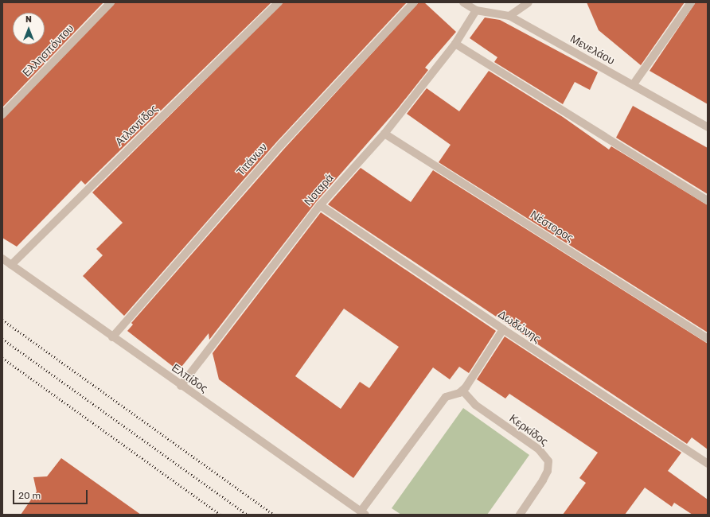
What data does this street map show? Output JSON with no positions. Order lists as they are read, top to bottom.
{
  "streets": {
    "street": [
      "Μενελάου",
      "Ελλησπόντου",
      "Ατλαντίδος",
      "Τιτάνων",
      "Νοταρά",
      "Νέστορος",
      "Δωδώνης",
      "Ελπίδος",
      "Κερκίδος"
    ]
  },
  "crossings": [
    ["Μενελάου", "Νοταρά"],
    ["Ατλαντίδος", "Ελπίδος"],
    ["Τιτάνων", "Ελπίδος"],
    ["Νοταρά", "Νέστορος"],
    ["Νοταρά", "Δωδώνης"],
    ["Νοταρά", "Ελπίδος"]
  ],
  "scale_bar": "20 m",
  "north": "top"
}
